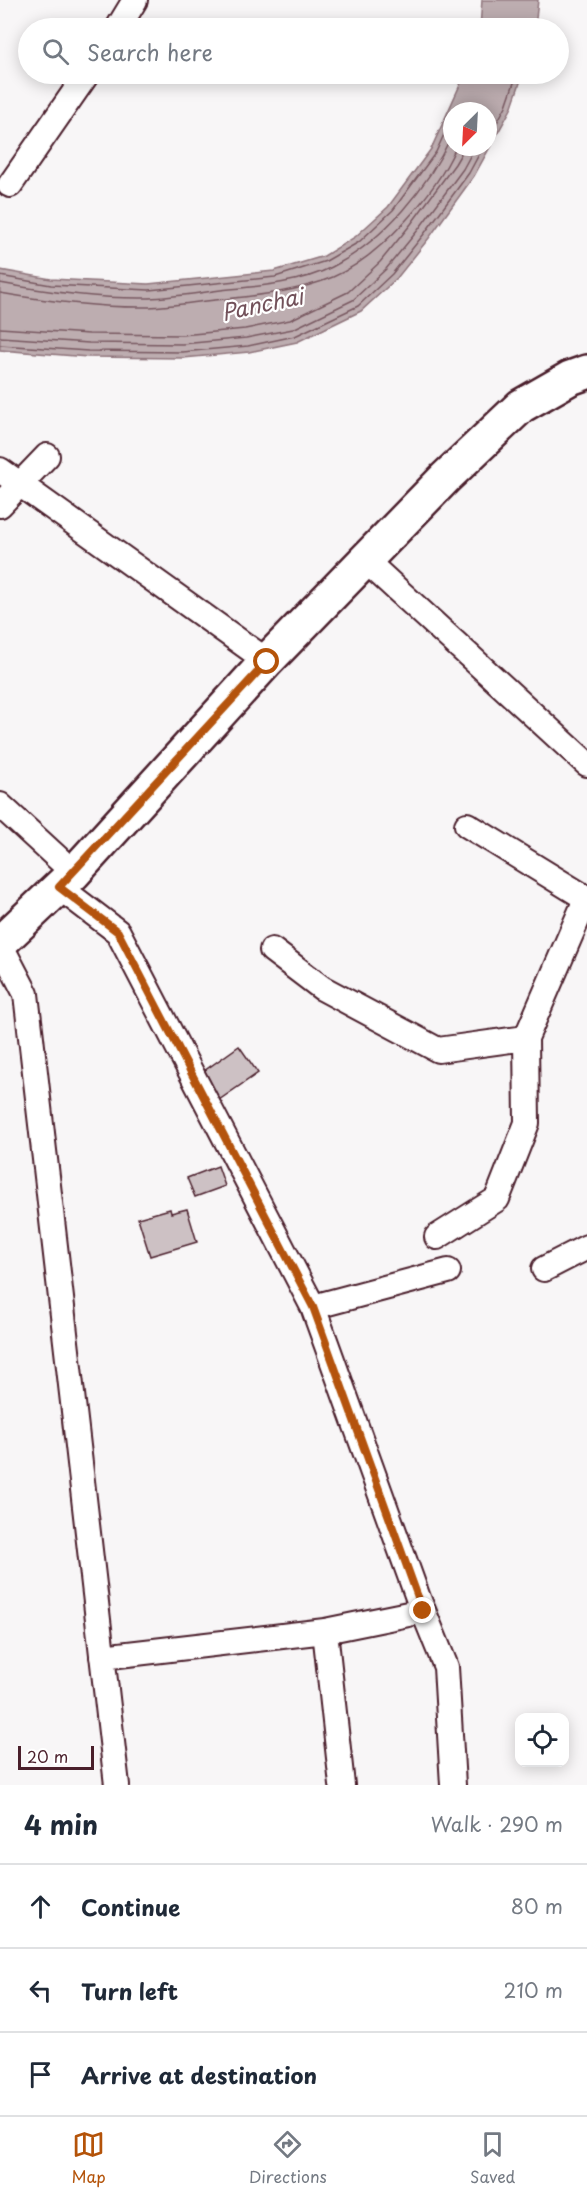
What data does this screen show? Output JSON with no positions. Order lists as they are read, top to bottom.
{
  "water": ["Panchai"],
  "scale_bar": "20 m",
  "north": "bottom left",
  "page": {
    "search": "Search here",
    "scale": "20 m",
    "heading": ["4 min", "Walk · 290 m"],
    "list": [
      ["Continue", "80 m"],
      ["Turn left", "210 m"],
      "Arrive at destination"
    ],
    "nav": ["Map", "Directions", "Saved"]
  }
}
